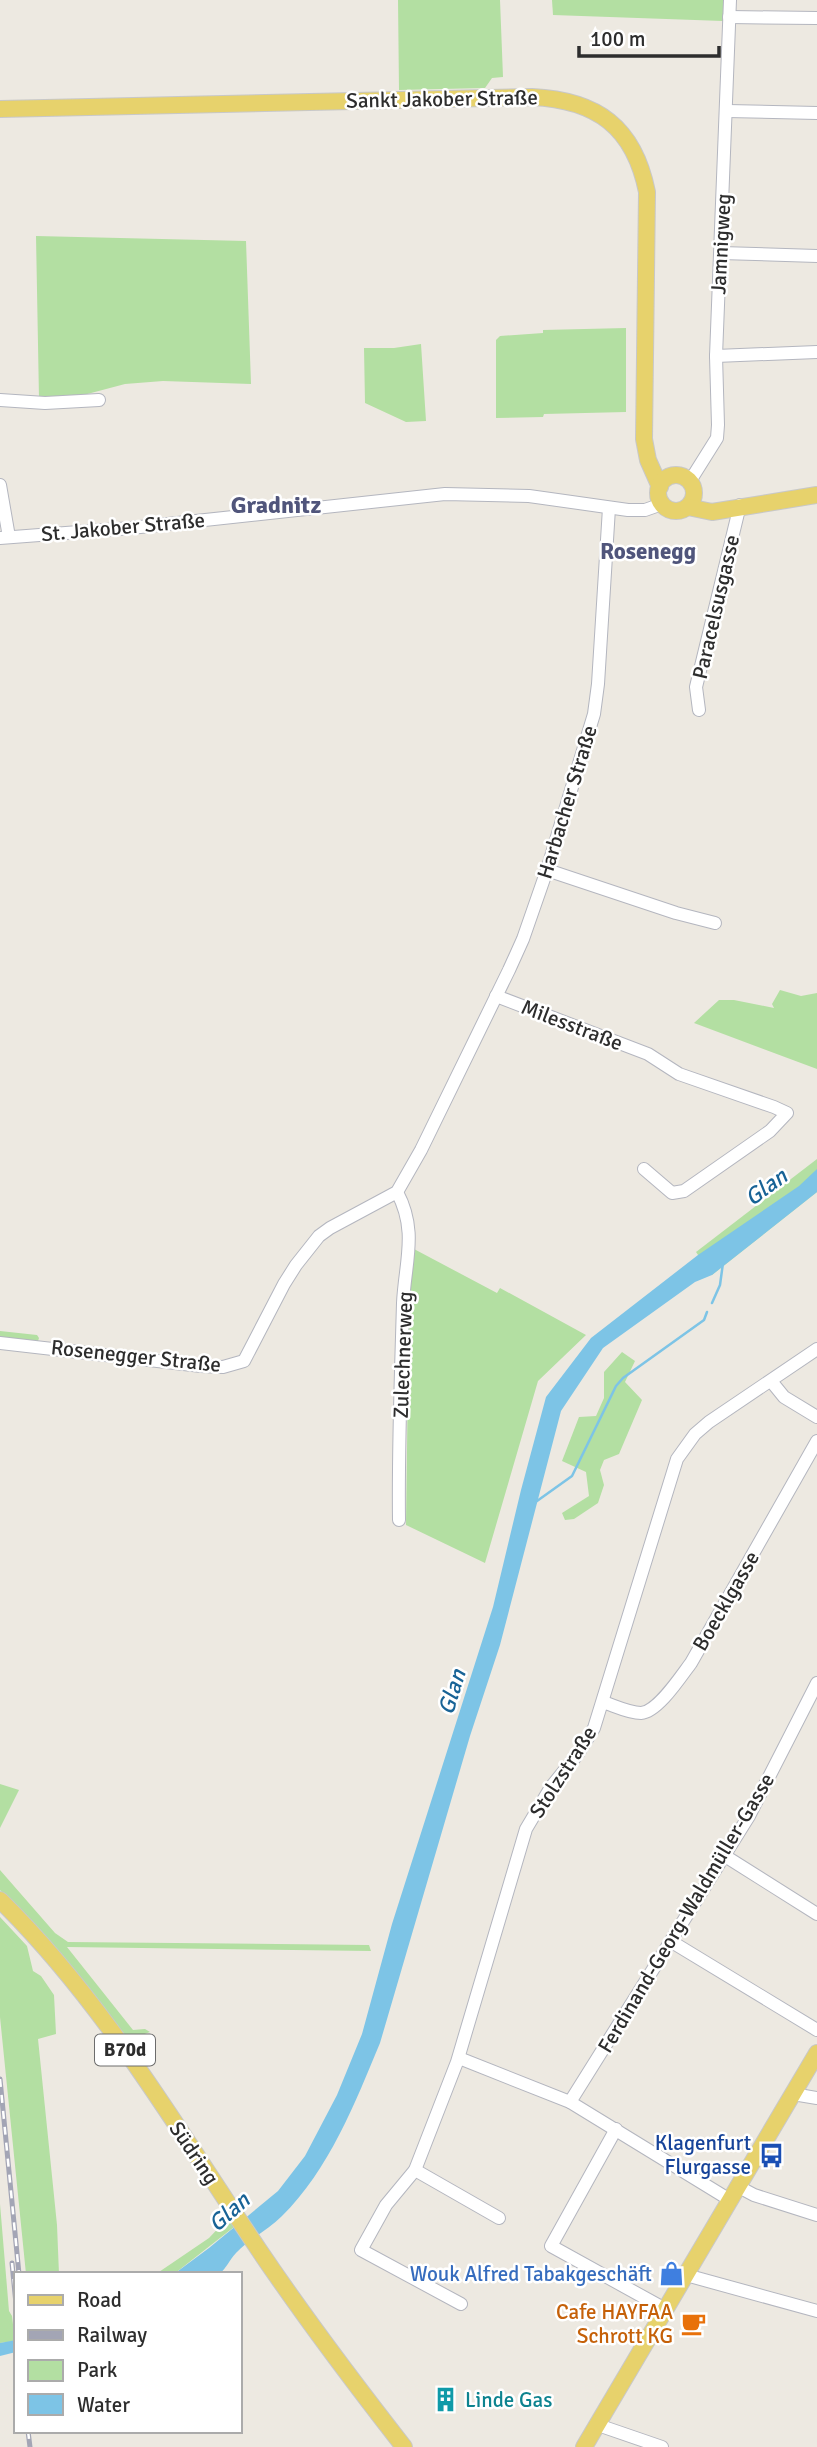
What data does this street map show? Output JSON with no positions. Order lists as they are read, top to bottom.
{
  "streets": {
    "main road": ["Sankt Jakober Straße", "B70d", "Südring"],
    "street": [
      "Jamnigweg",
      "St. Jakober Straße",
      "Paracelsusgasse",
      "Harbacher Straße",
      "Milesstraße",
      "Zulechnerweg",
      "Rosenegger Straße",
      "Boecklgasse",
      "Stolzstraße",
      "Ferdinand-Georg-Waldmüller-Gasse"
    ]
  },
  "crossings": [
    ["Sankt Jakober Straße", "Jamnigweg"],
    ["Sankt Jakober Straße", "St. Jakober Straße"],
    ["Jamnigweg", "St. Jakober Straße"],
    ["St. Jakober Straße", "Harbacher Straße"],
    ["Harbacher Straße", "Milesstraße"],
    ["Harbacher Straße", "Zulechnerweg"],
    ["Harbacher Straße", "Rosenegger Straße"],
    ["Zulechnerweg", "Rosenegger Straße"],
    ["Boecklgasse", "Stolzstraße"]
  ],
  "districts": ["Gradnitz", "Rosenegg"],
  "water": ["Glan"],
  "places": {
    "bus stop": ["Klagenfurt Flurgasse"],
    "shop": ["Wouk Alfred Tabakgeschäft"],
    "cafe": ["Cafe HAYFAA Schrott KG"],
    "building": ["Linde Gas"]
  },
  "legend": [
    "Road",
    "Railway",
    "Park",
    "Water"
  ],
  "scale_bar": "100 m"
}
